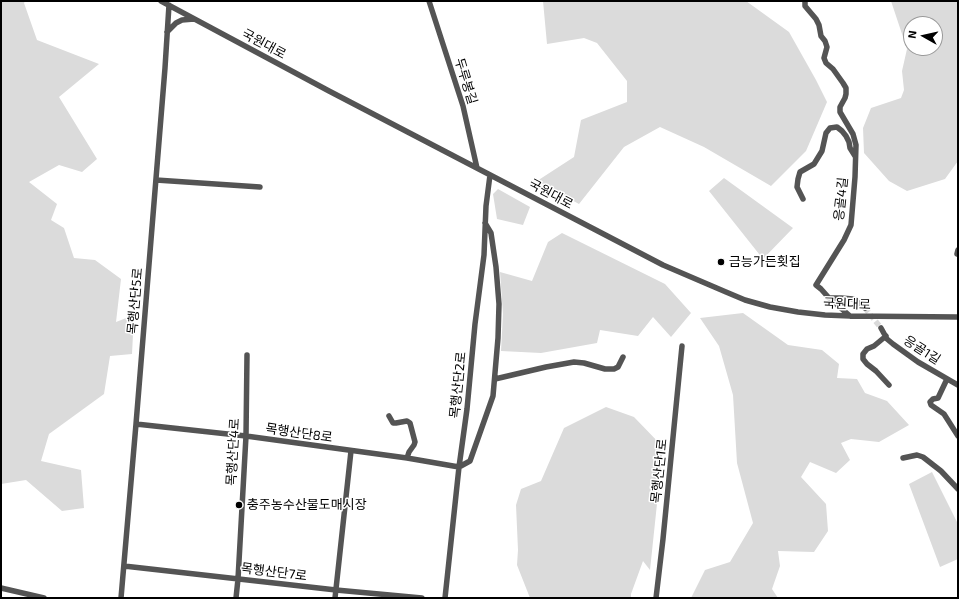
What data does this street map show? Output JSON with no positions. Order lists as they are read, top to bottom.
{
  "streets": {
    "street": [
      "국원대로",
      "두루봉길",
      "응골4길",
      "목행산단5로",
      "응골1길",
      "목행산단2로",
      "목행산단8로",
      "목행산단4로",
      "목행산단1로",
      "목행산단7로"
    ]
  },
  "crossings": [
    ["국원대로", "두루봉길"],
    ["국원대로", "응골4길"],
    ["국원대로", "목행산단5로"],
    ["국원대로", "목행산단2로"],
    ["목행산단5로", "목행산단8로"],
    ["목행산단5로", "목행산단7로"],
    ["목행산단2로", "목행산단8로"],
    ["목행산단8로", "목행산단4로"],
    ["목행산단4로", "목행산단7로"]
  ],
  "places": ["금능가든횟집", "충주농수산물도매시장"],
  "north": "left"
}
